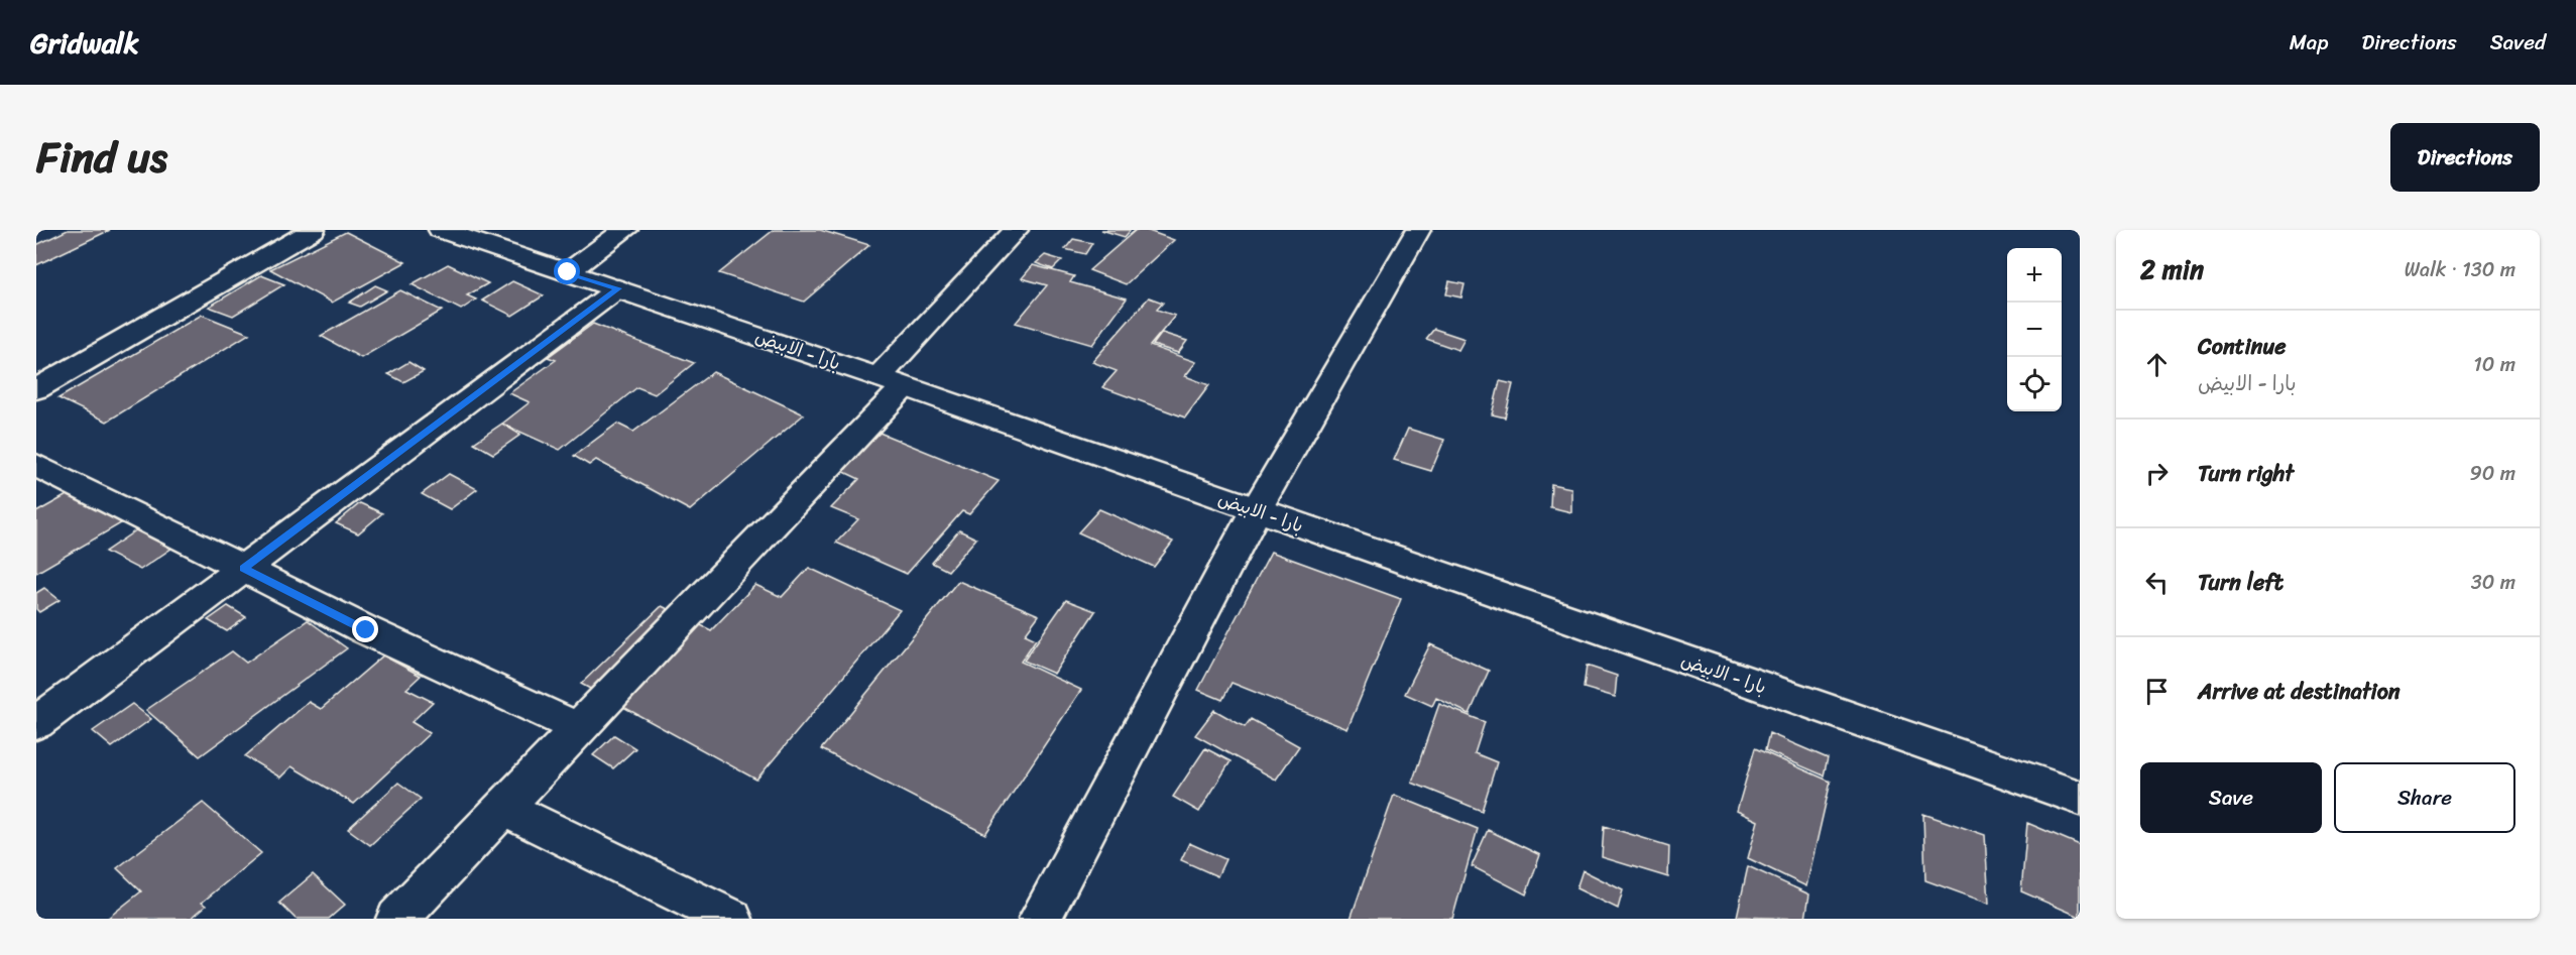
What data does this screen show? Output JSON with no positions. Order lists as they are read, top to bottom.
{
  "streets": {
    "street": ["بارا - الابيض"]
  },
  "page": {
    "header": "Gridwalk",
    "nav": ["Map", "Directions", "Saved"],
    "title": "Find us",
    "buttons": [
      "Directions",
      ["Save", "Share"]
    ],
    "heading": ["2 min", "Walk · 130 m"],
    "map_buttons": ["+", "−"],
    "list": [
      ["Continue", "بارا - الابيض", "10 m"],
      ["Turn right", "90 m"],
      ["Turn left", "30 m"],
      "Arrive at destination"
    ]
  }
}
